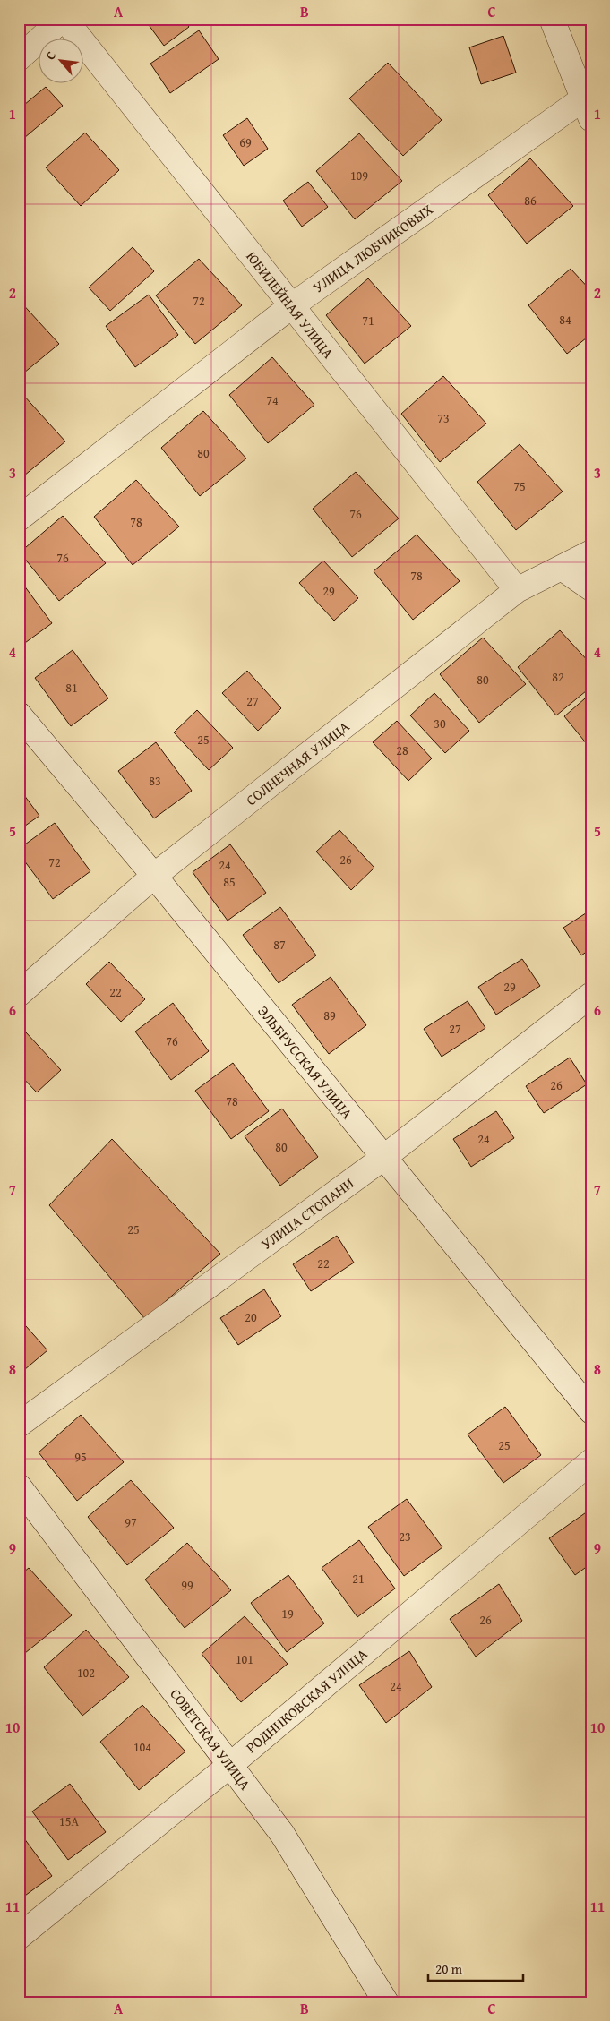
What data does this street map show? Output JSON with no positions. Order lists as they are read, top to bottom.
{
  "streets": {
    "street": [
      "УЛИЦА ЛЮБЧИКОВЫХ",
      "ЮБИЛЕЙНАЯ УЛИЦА",
      "СОЛНЕЧНАЯ УЛИЦА",
      "ЭЛЬБРУССКАЯ УЛИЦА",
      "УЛИЦА СТОПАНИ",
      "РОДНИКОВСКАЯ УЛИЦА",
      "СОВЕТСКАЯ УЛИЦА"
    ]
  },
  "crossings": [
    ["УЛИЦА ЛЮБЧИКОВЫХ", "ЮБИЛЕЙНАЯ УЛИЦА"],
    ["ЮБИЛЕЙНАЯ УЛИЦА", "СОЛНЕЧНАЯ УЛИЦА"],
    ["СОЛНЕЧНАЯ УЛИЦА", "ЭЛЬБРУССКАЯ УЛИЦА"],
    ["ЭЛЬБРУССКАЯ УЛИЦА", "УЛИЦА СТОПАНИ"],
    ["РОДНИКОВСКАЯ УЛИЦА", "СОВЕТСКАЯ УЛИЦА"]
  ],
  "house_numbers": [
    "69",
    "109",
    "86",
    "72",
    "84",
    "71",
    "74",
    "73",
    "80",
    "75",
    "76",
    "78",
    "76",
    "78",
    "29",
    "82",
    "80",
    "81",
    "27",
    "30",
    "25",
    "28",
    "83",
    "26",
    "72",
    "24",
    "85",
    "87",
    "29",
    "22",
    "89",
    "27",
    "76",
    "26",
    "78",
    "24",
    "80",
    "25",
    "22",
    "20",
    "25",
    "95",
    "97",
    "23",
    "21",
    "99",
    "19",
    "26",
    "101",
    "102",
    "24",
    "104",
    "15А"
  ],
  "scale_bar": "20 m",
  "north": "top left",
  "grid": {
    "columns": ["A", "B", "C"],
    "rows": [
      "1",
      "2",
      "3",
      "4",
      "5",
      "6",
      "7",
      "8",
      "9",
      "10",
      "11"
    ]
  }
}
